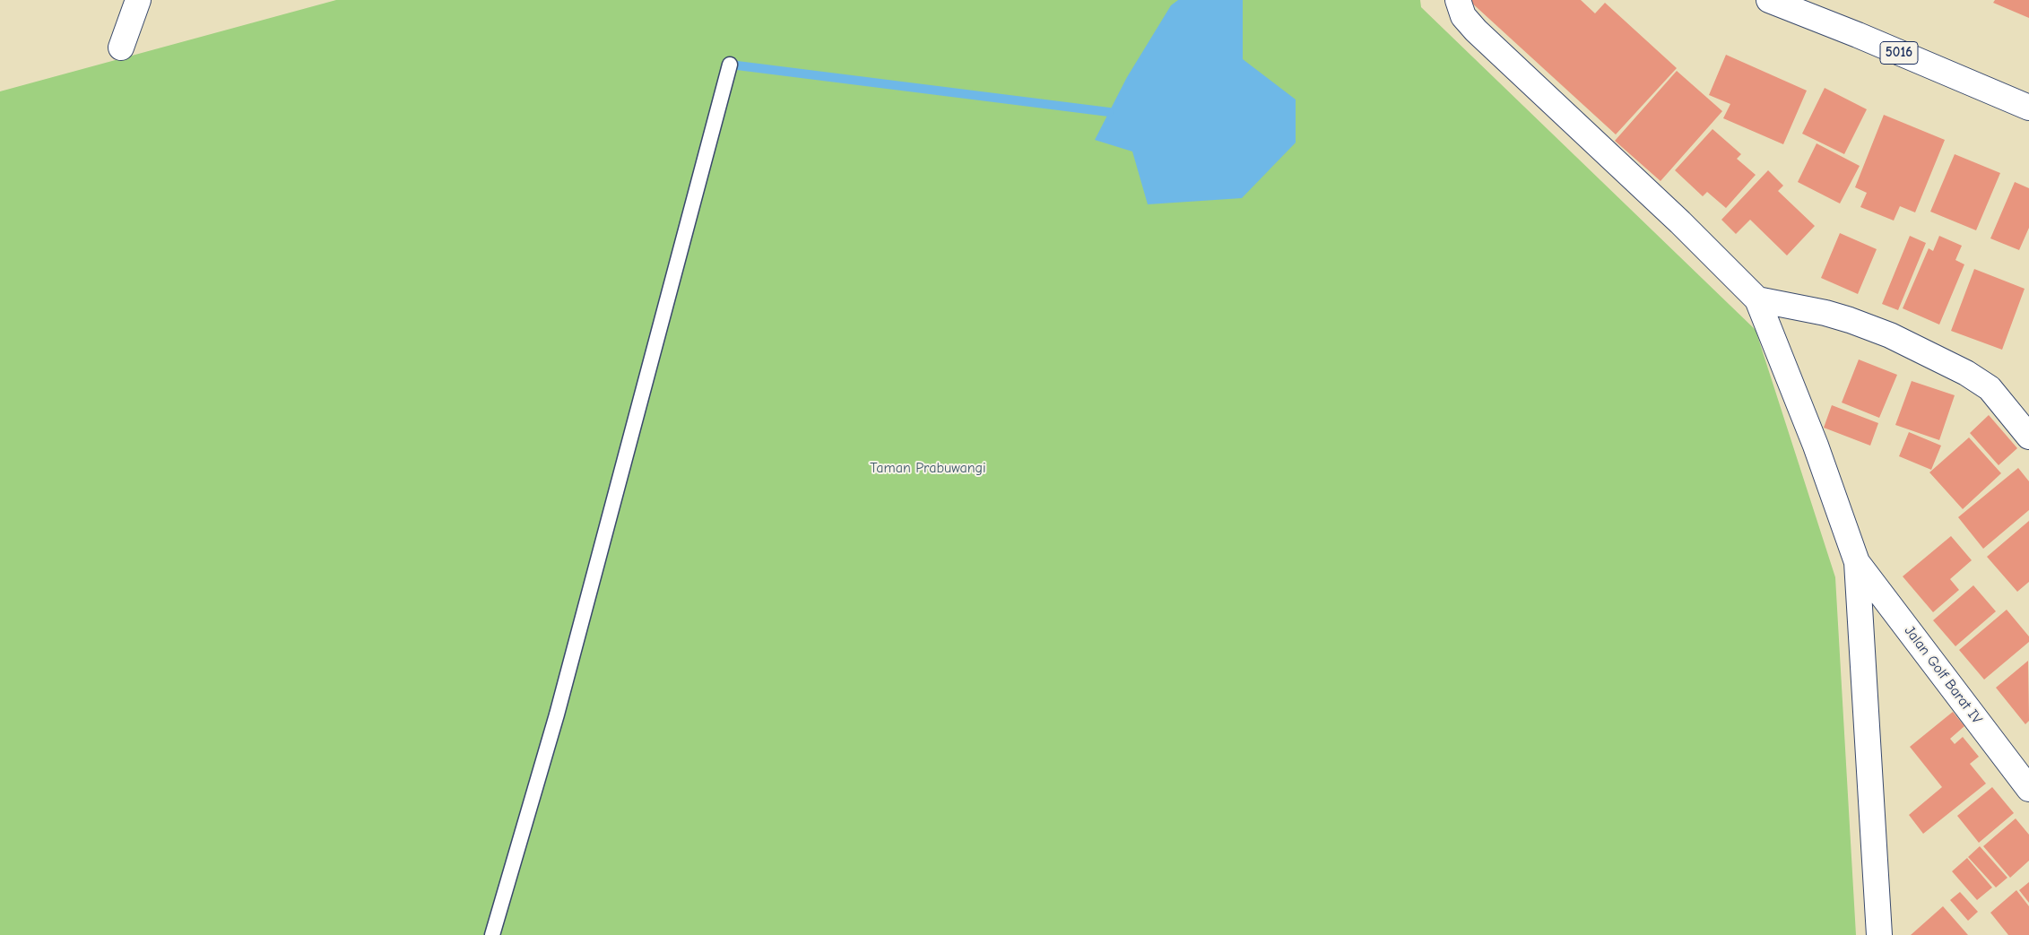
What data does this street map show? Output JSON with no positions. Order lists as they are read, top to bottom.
{
  "streets": {
    "street": ["5016", "Jalan Golf Barat IV"]
  },
  "parks": ["Taman Prabuwangi"]
}
